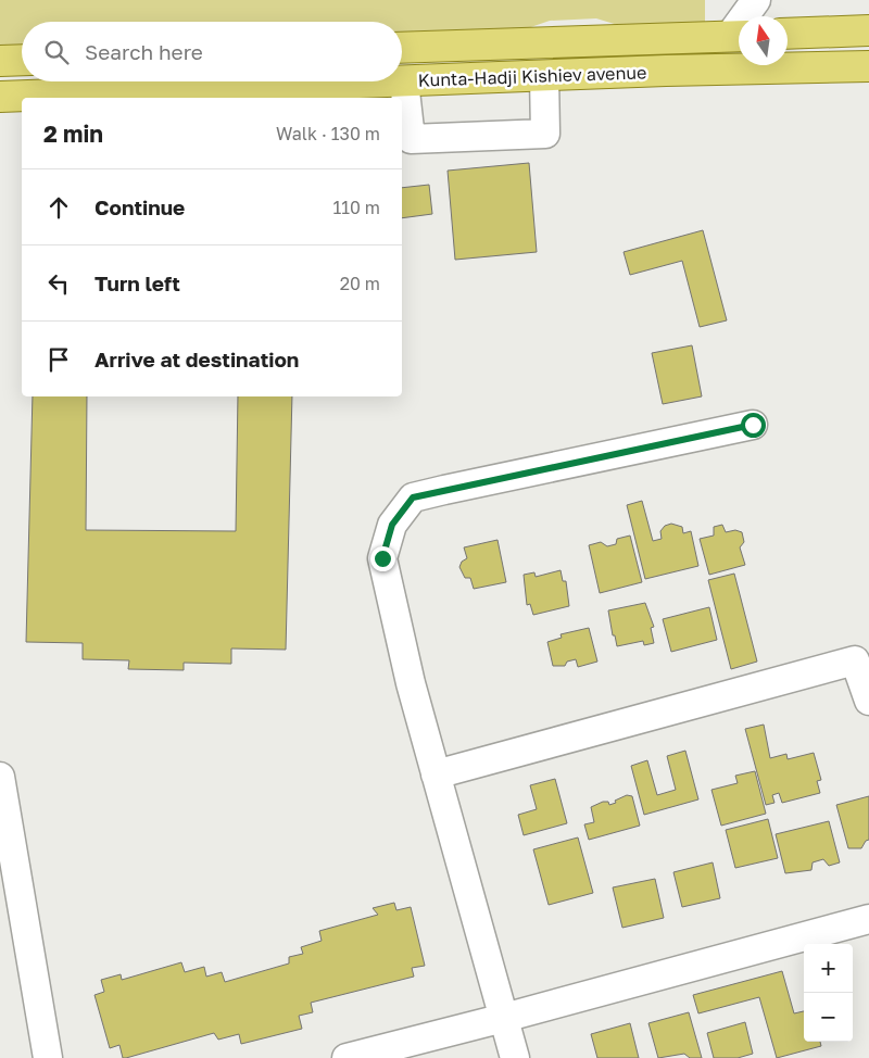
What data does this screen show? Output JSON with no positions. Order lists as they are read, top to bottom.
{
  "streets": {
    "main road": ["Kunta-Hadji Kishiev avenue"]
  },
  "north": "top",
  "page": {
    "search": "Search here",
    "heading": ["2 min", "Walk · 130 m"],
    "list": [
      ["Continue", "110 m"],
      ["Turn left", "20 m"],
      "Arrive at destination"
    ],
    "map_buttons": ["+", "−"]
  }
}
